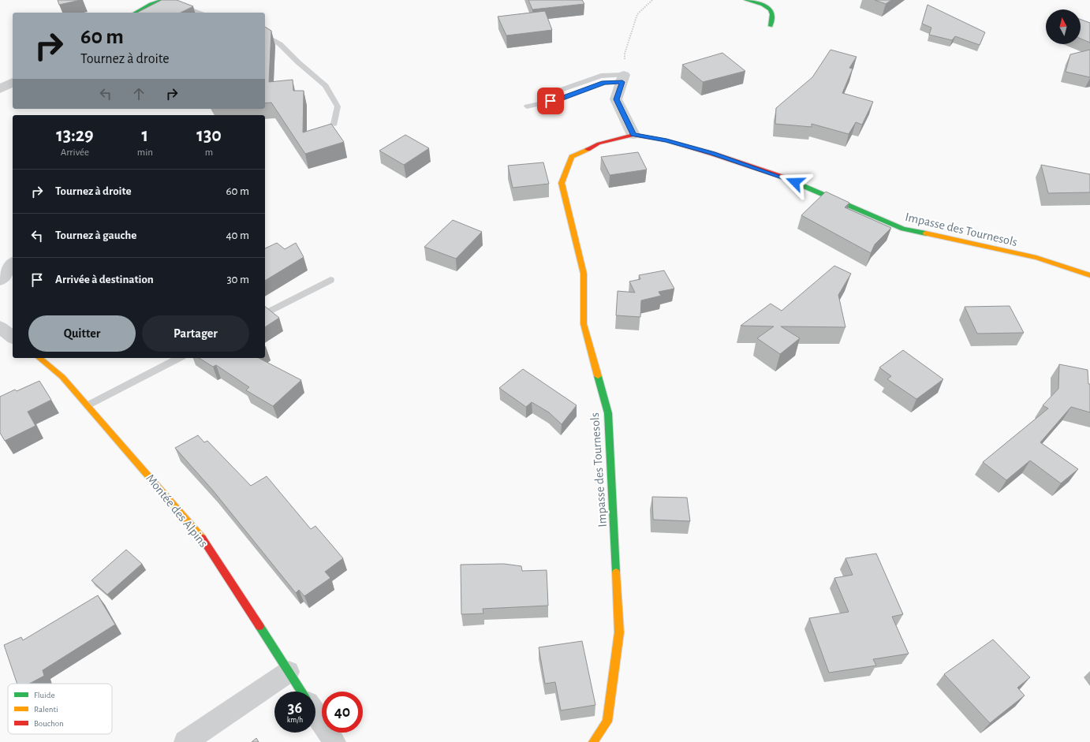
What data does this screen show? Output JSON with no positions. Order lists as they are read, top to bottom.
{
  "streets": {
    "street": ["Impasse des Tournesols", "Montée des Alpins"]
  },
  "legend": ["Fluide", "Ralenti", "Bouchon"],
  "north": "top",
  "page": {
    "turn": ["60 m", "Tournez à droite"],
    "eta": [
      "13:29",
      "Arrivée",
      "1",
      "min",
      "130",
      "m"
    ],
    "list": [
      {
        "name": "Tournez à droite",
        "value": "60 m"
      },
      {
        "name": "Tournez à gauche",
        "value": "40 m"
      },
      {
        "name": "Arrivée à destination",
        "value": "30 m"
      }
    ],
    "buttons": ["Quitter", "Partager"],
    "speed": "36 km/h",
    "limit": "40"
  }
}
